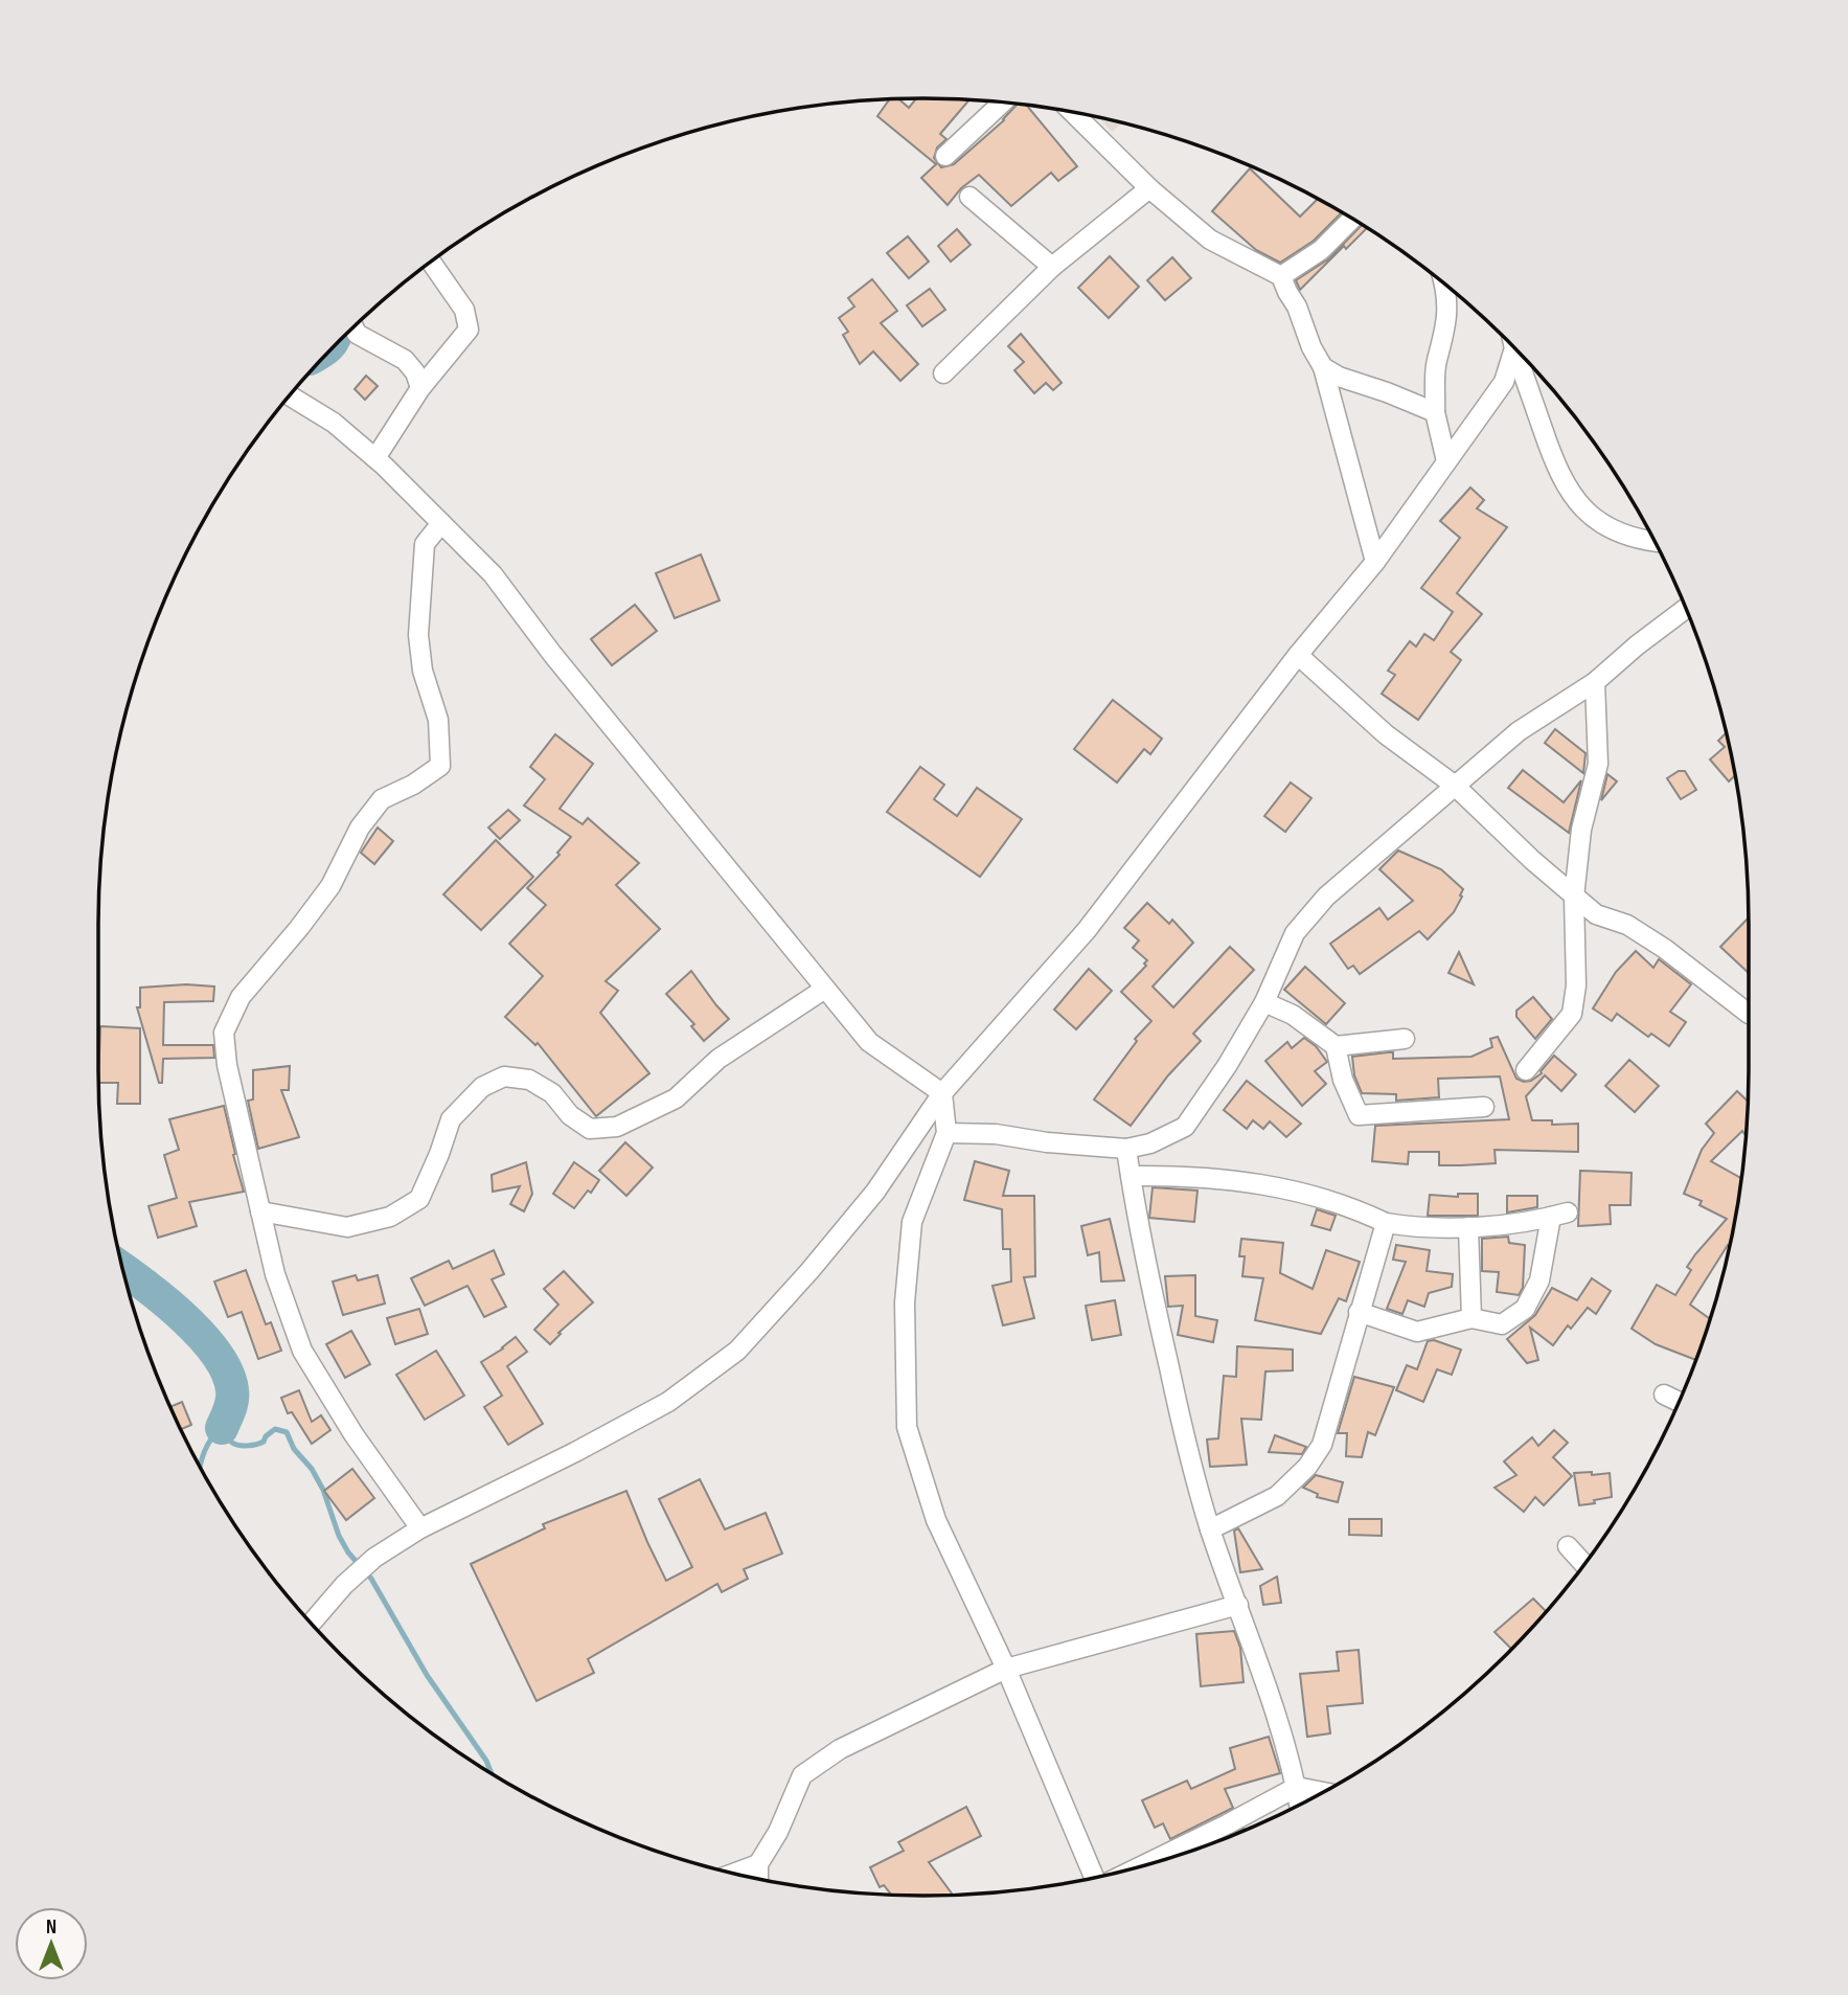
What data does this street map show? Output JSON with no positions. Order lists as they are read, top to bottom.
{
  "north": "top"
}
